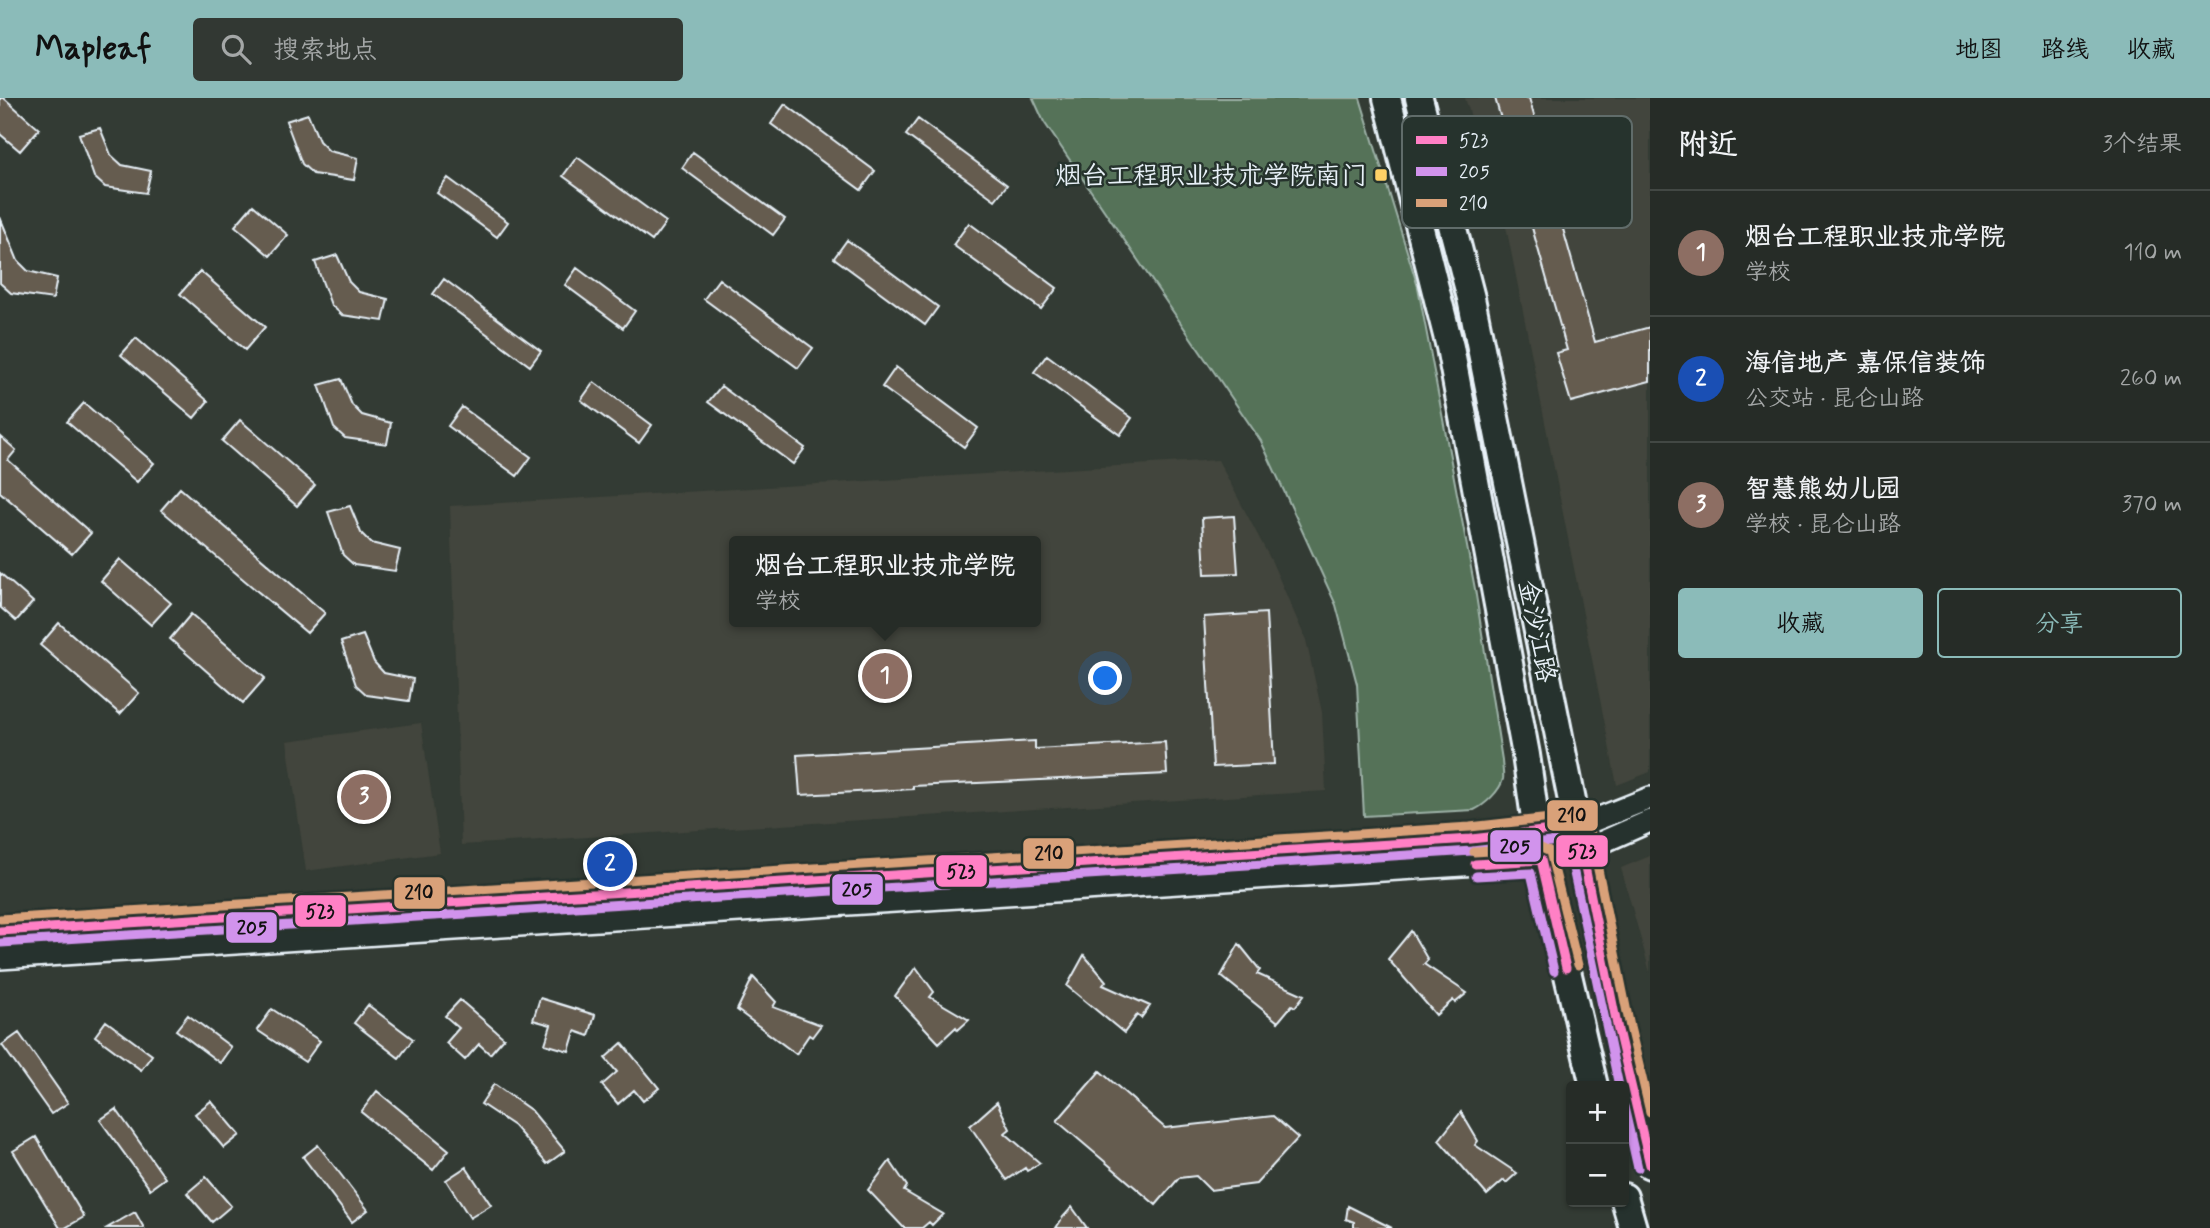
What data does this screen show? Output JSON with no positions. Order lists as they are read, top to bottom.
{
  "streets": {
    "main road": ["金沙江路"]
  },
  "places": {
    "transit": ["烟台工程职业技术学院南门"]
  },
  "lines": ["transit line 210", "transit line 523", "transit line 205"],
  "legend": ["523", "205", "210"],
  "page": {
    "header": "Mapleaf",
    "search": "搜索地点",
    "nav": ["地图", "路线", "收藏"],
    "heading": ["附近", "3个结果"],
    "list": [
      {
        "mark": "1",
        "name": "烟台工程职业技术学院",
        "note": "学校",
        "value": "110 m"
      },
      {
        "mark": "2",
        "name": "海信地产 嘉保信装饰",
        "note": "公交站 · 昆仑山路",
        "value": "260 m"
      },
      {
        "mark": "3",
        "name": "智慧熊幼儿园",
        "note": "学校 · 昆仑山路",
        "value": "370 m"
      }
    ],
    "popup": ["烟台工程职业技术学院", "学校"],
    "buttons": ["收藏", "分享"],
    "pins": ["1", "3", "2"],
    "map_buttons": ["+", "−"]
  }
}
